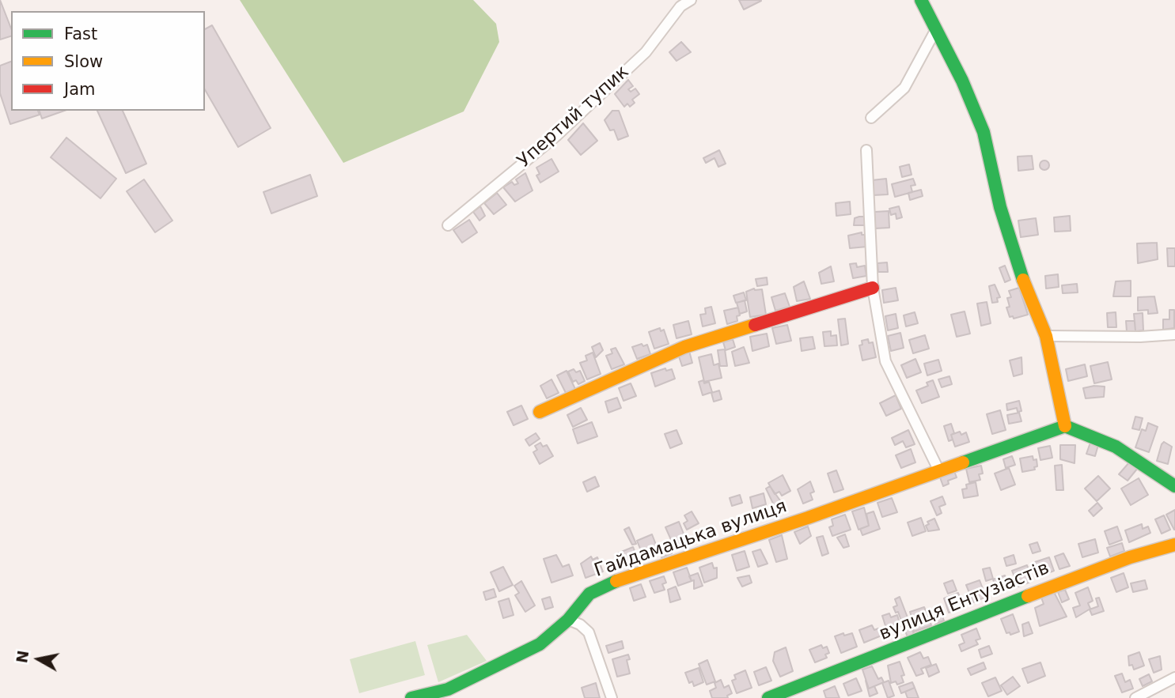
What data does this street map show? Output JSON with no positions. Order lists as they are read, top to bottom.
{
  "streets": {
    "street": ["Упертий тупик", "Гайдамацька вулиця", "вулиця Ентузіастів"]
  },
  "legend": ["Fast", "Slow", "Jam"],
  "north": "left"
}
